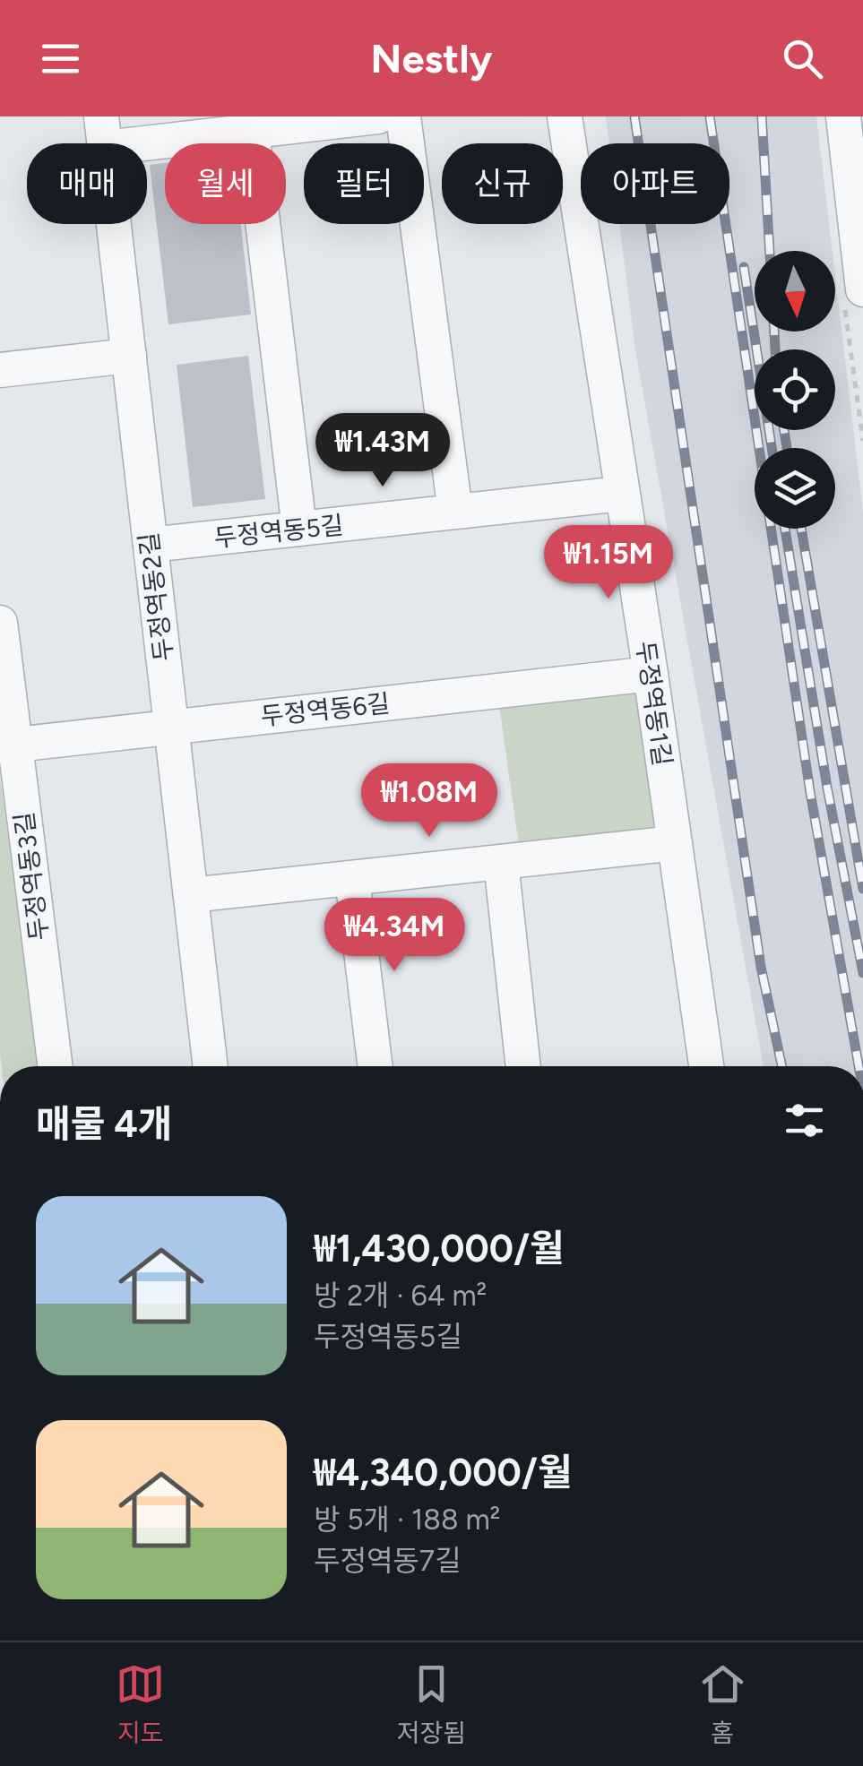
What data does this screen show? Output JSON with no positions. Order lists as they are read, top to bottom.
{
  "streets": {
    "street": [
      "두정역동5길",
      "두정역동2길",
      "두정역동1길",
      "두정역동6길",
      "두정역동3길"
    ]
  },
  "crossings": [
    ["두정역동5길", "두정역동2길"],
    ["두정역동5길", "두정역동1길"],
    ["두정역동2길", "두정역동6길"],
    ["두정역동1길", "두정역동6길"],
    ["두정역동6길", "두정역동3길"]
  ],
  "north": "bottom",
  "page": {
    "header": "Nestly",
    "chip": [
      "매매",
      "월세",
      "필터",
      "신규",
      "아파트"
    ],
    "price": [
      "₩1.43M",
      "₩1.15M",
      "₩1.08M",
      "₩4.34M"
    ],
    "heading": "매물 4개",
    "list": [
      {
        "name": "₩1,430,000/월",
        "note": "방 2개 · 64 m² · 두정역동5길"
      },
      {
        "name": "₩4,340,000/월",
        "note": "방 5개 · 188 m² · 두정역동7길"
      }
    ],
    "tabs": ["지도", "저장됨", "홈"]
  }
}
